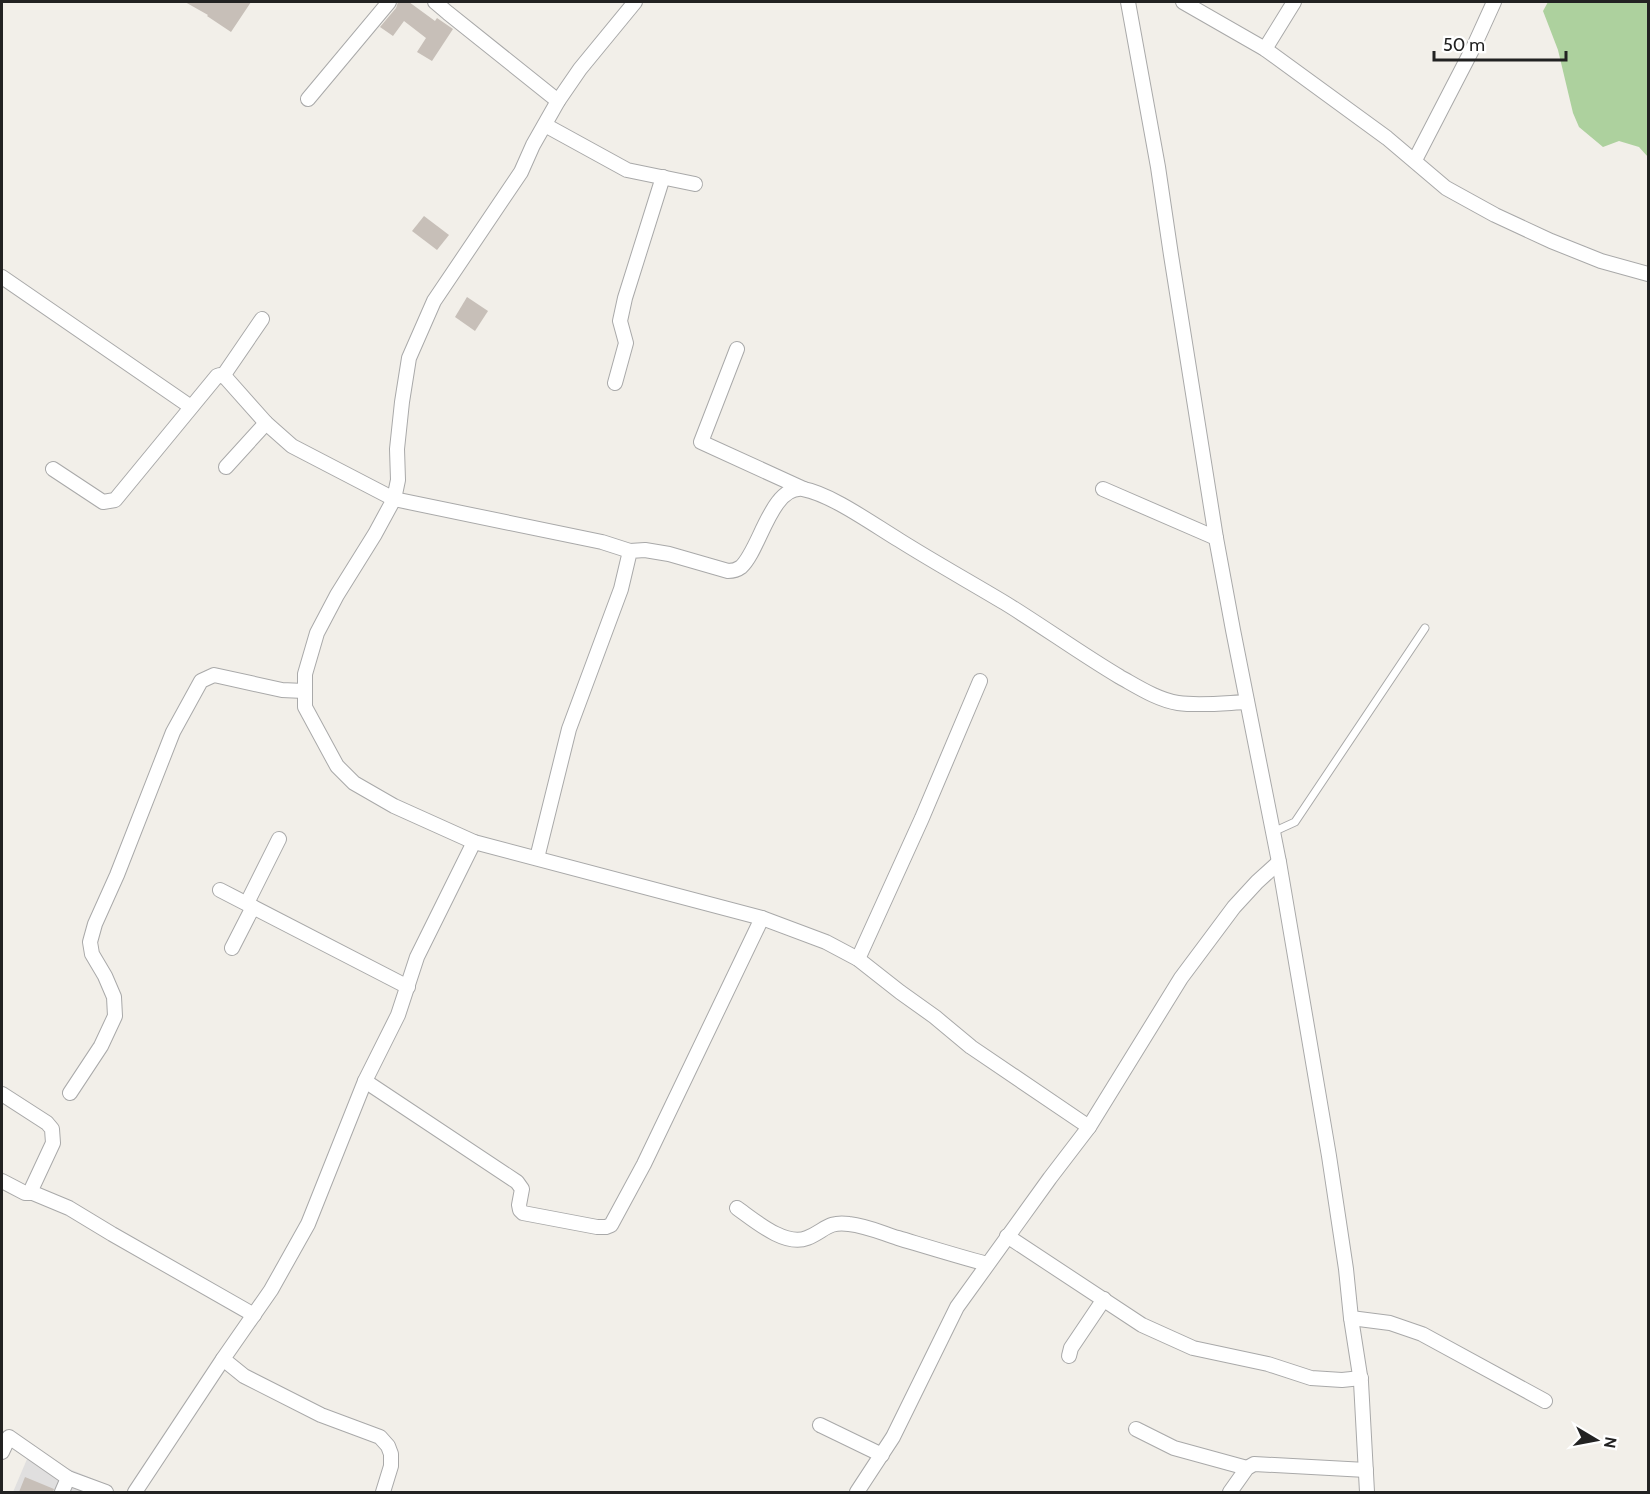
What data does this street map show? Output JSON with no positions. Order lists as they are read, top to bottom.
{
  "scale_bar": "50 m",
  "north": "right"
}
